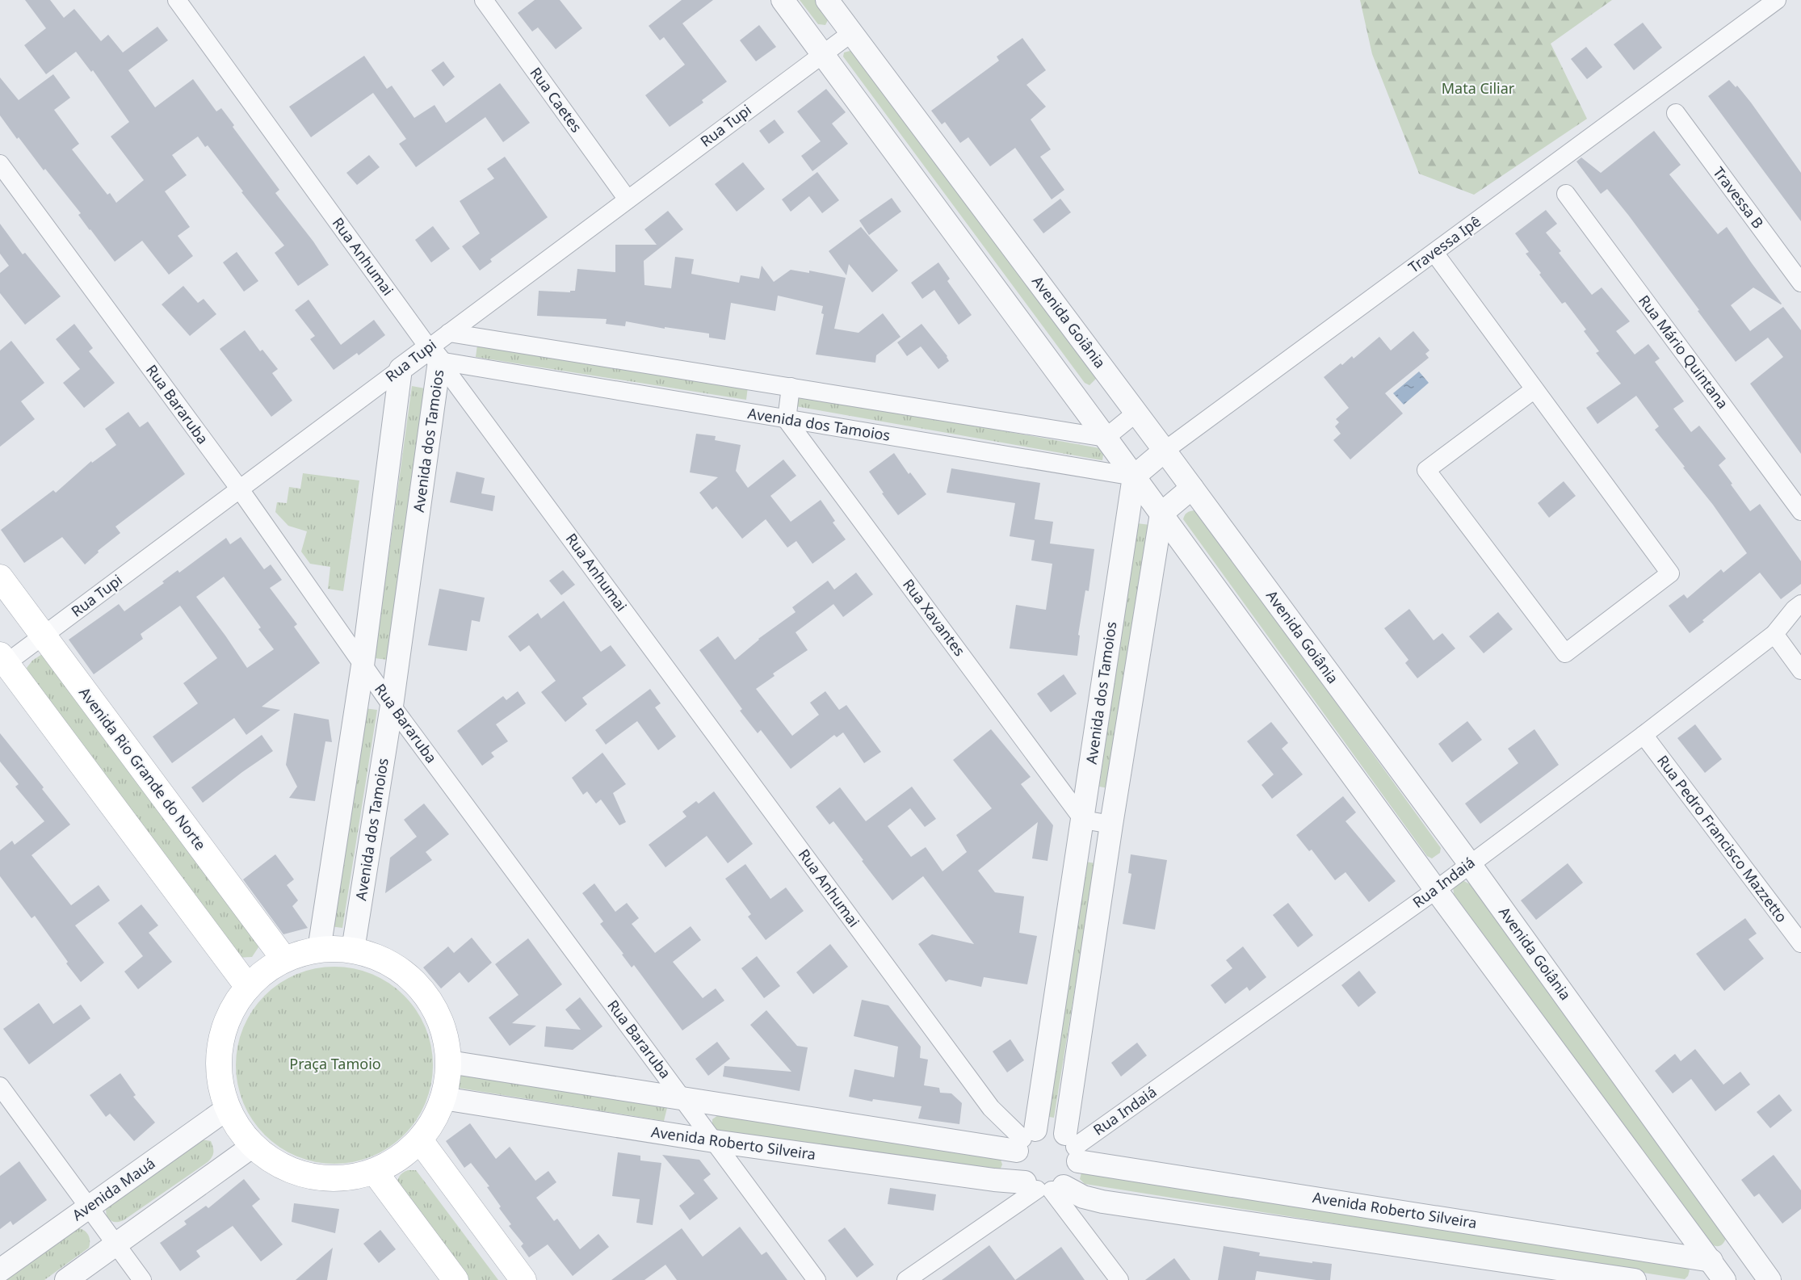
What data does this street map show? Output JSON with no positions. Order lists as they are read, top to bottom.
{
  "streets": {
    "main road": ["Avenida Rio Grande do Norte"],
    "street": [
      "Rua Caetes",
      "Rua Tupi",
      "Travessa B",
      "Travessa Ipê",
      "Rua Anhumai",
      "Avenida Goiânia",
      "Rua Mário Quintana",
      "Rua Bararuba",
      "Avenida dos Tamoios",
      "Rua Xavantes",
      "Rua Pedro Francisco Mazzetto",
      "Rua Indaiá",
      "Avenida Roberto Silveira",
      "Avenida Mauá"
    ]
  },
  "crossings": [
    ["Rua Caetes", "Rua Tupi"],
    ["Rua Tupi", "Rua Anhumai"],
    ["Rua Tupi", "Avenida Goiânia"],
    ["Rua Tupi", "Rua Bararuba"],
    ["Rua Tupi", "Avenida dos Tamoios"],
    ["Rua Tupi", "Avenida Rio Grande do Norte"],
    ["Travessa Ipê", "Avenida Goiânia"],
    ["Rua Anhumai", "Avenida dos Tamoios"],
    ["Rua Anhumai", "Rua Indaiá"],
    ["Rua Anhumai", "Avenida Roberto Silveira"],
    ["Avenida Goiânia", "Rua Indaiá"],
    ["Rua Bararuba", "Avenida dos Tamoios"],
    ["Rua Bararuba", "Avenida Roberto Silveira"],
    ["Avenida dos Tamoios", "Rua Xavantes"],
    ["Avenida dos Tamoios", "Rua Indaiá"],
    ["Avenida dos Tamoios", "Avenida Roberto Silveira"],
    ["Rua Pedro Francisco Mazzetto", "Rua Indaiá"],
    ["Rua Indaiá", "Avenida Roberto Silveira"]
  ],
  "parks": ["Mata Ciliar", "Praça Tamoio"]
}
